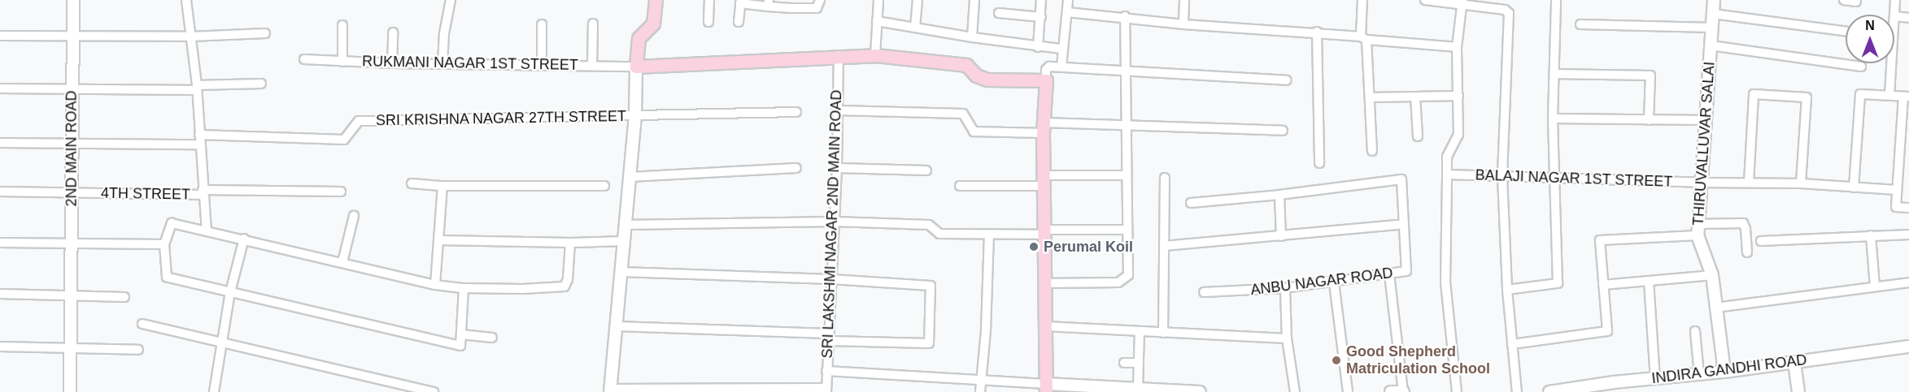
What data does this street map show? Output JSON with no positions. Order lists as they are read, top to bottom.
{
  "streets": {
    "street": [
      "RUKMANI NAGAR 1ST STREET",
      "SRI KRISHNA NAGAR 27TH STREET",
      "THIRUVALLUVAR SALAI",
      "2ND MAIN ROAD",
      "BALAJI NAGAR 1ST STREET",
      "4TH STREET",
      "SRI LAKSHMI NAGAR 2ND MAIN ROAD",
      "ANBU NAGAR ROAD",
      "INDIRA GANDHI ROAD"
    ]
  },
  "crossings": [
    ["THIRUVALLUVAR SALAI", "BALAJI NAGAR 1ST STREET"],
    ["THIRUVALLUVAR SALAI", "INDIRA GANDHI ROAD"],
    ["2ND MAIN ROAD", "4TH STREET"]
  ],
  "places": ["Perumal Koil", "Good Shepherd Matriculation School"],
  "north": "top"
}
